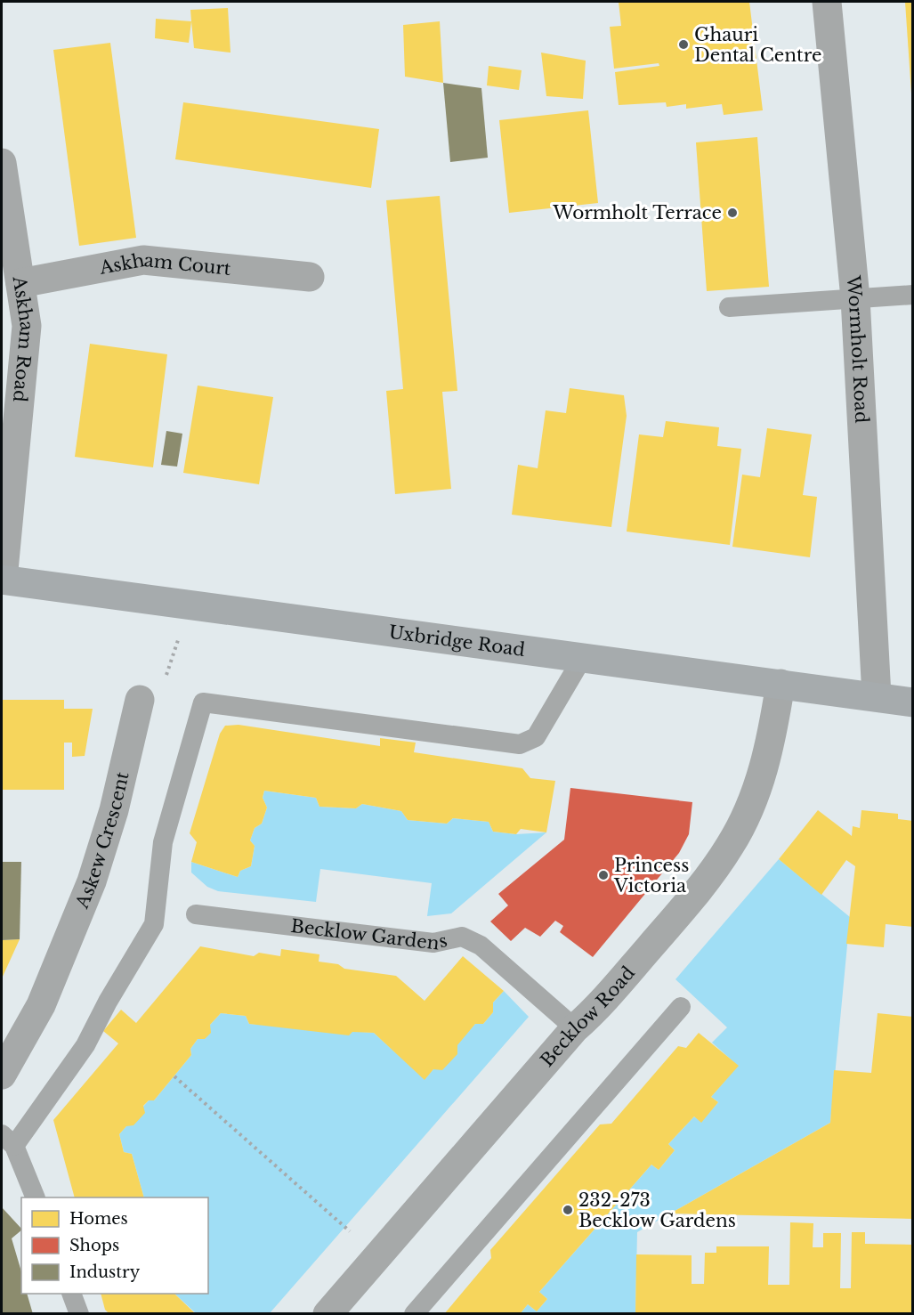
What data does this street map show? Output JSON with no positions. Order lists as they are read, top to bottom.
{
  "streets": {
    "main road": ["Uxbridge Road"],
    "street": [
      "Askham Court",
      "Askham Road",
      "Wormholt Road",
      "Askew Crescent",
      "Becklow Road"
    ],
    "lane": ["Becklow Gardens"]
  },
  "crossings": [
    ["Askham Court", "Askham Road"],
    ["Askham Road", "Uxbridge Road"],
    ["Wormholt Road", "Uxbridge Road"],
    ["Uxbridge Road", "Becklow Road"],
    ["Becklow Gardens", "Becklow Road"]
  ],
  "places": [
    "Ghauri Dental Centre",
    "Wormholt Terrace",
    "Princess Victoria",
    "232-273 Becklow Gardens"
  ],
  "legend": ["Homes", "Shops", "Industry"]
}
